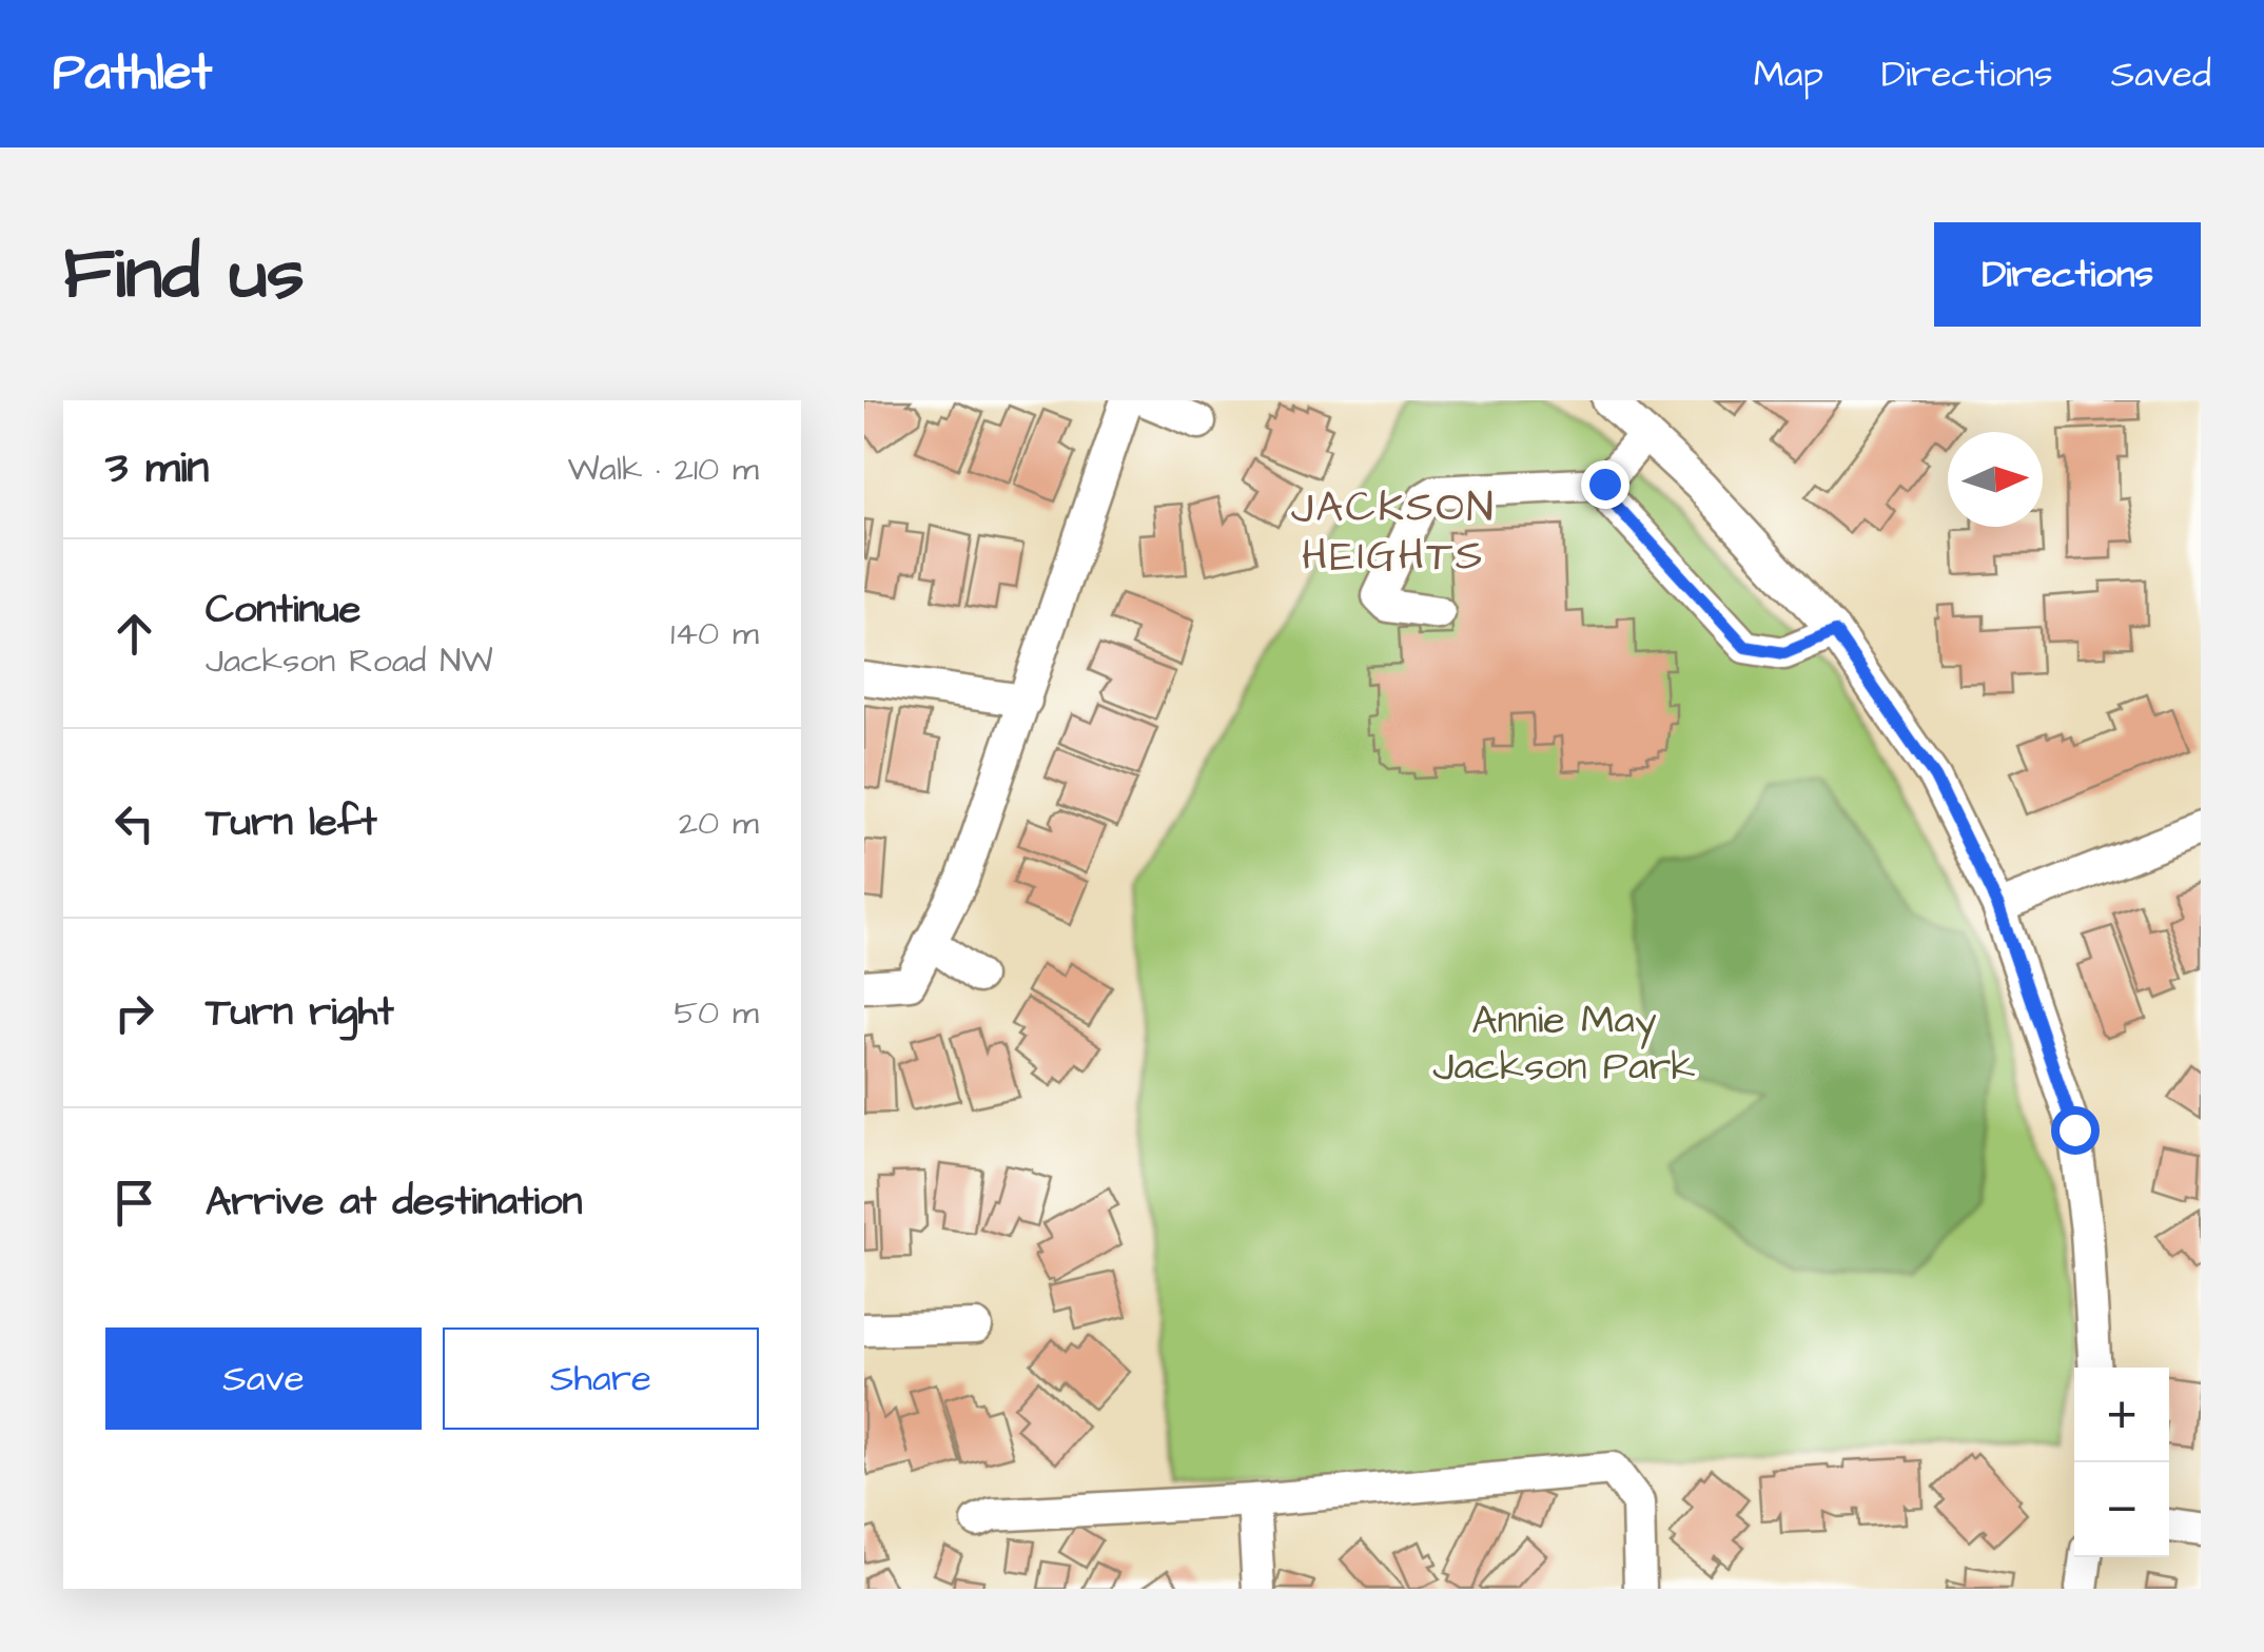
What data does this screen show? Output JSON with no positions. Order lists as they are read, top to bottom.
{
  "districts": ["JACKSON HEIGHTS"],
  "parks": ["Annie May Jackson Park"],
  "north": "right",
  "page": {
    "header": "Pathlet",
    "nav": ["Map", "Directions", "Saved"],
    "buttons": [
      "Directions",
      ["Save", "Share"]
    ],
    "title": "Find us",
    "heading": ["3 min", "Walk · 210 m"],
    "list": [
      ["Continue", "Jackson Road NW", "140 m"],
      ["Turn left", "20 m"],
      ["Turn right", "50 m"],
      "Arrive at destination"
    ],
    "map_buttons": ["+", "−"]
  }
}
